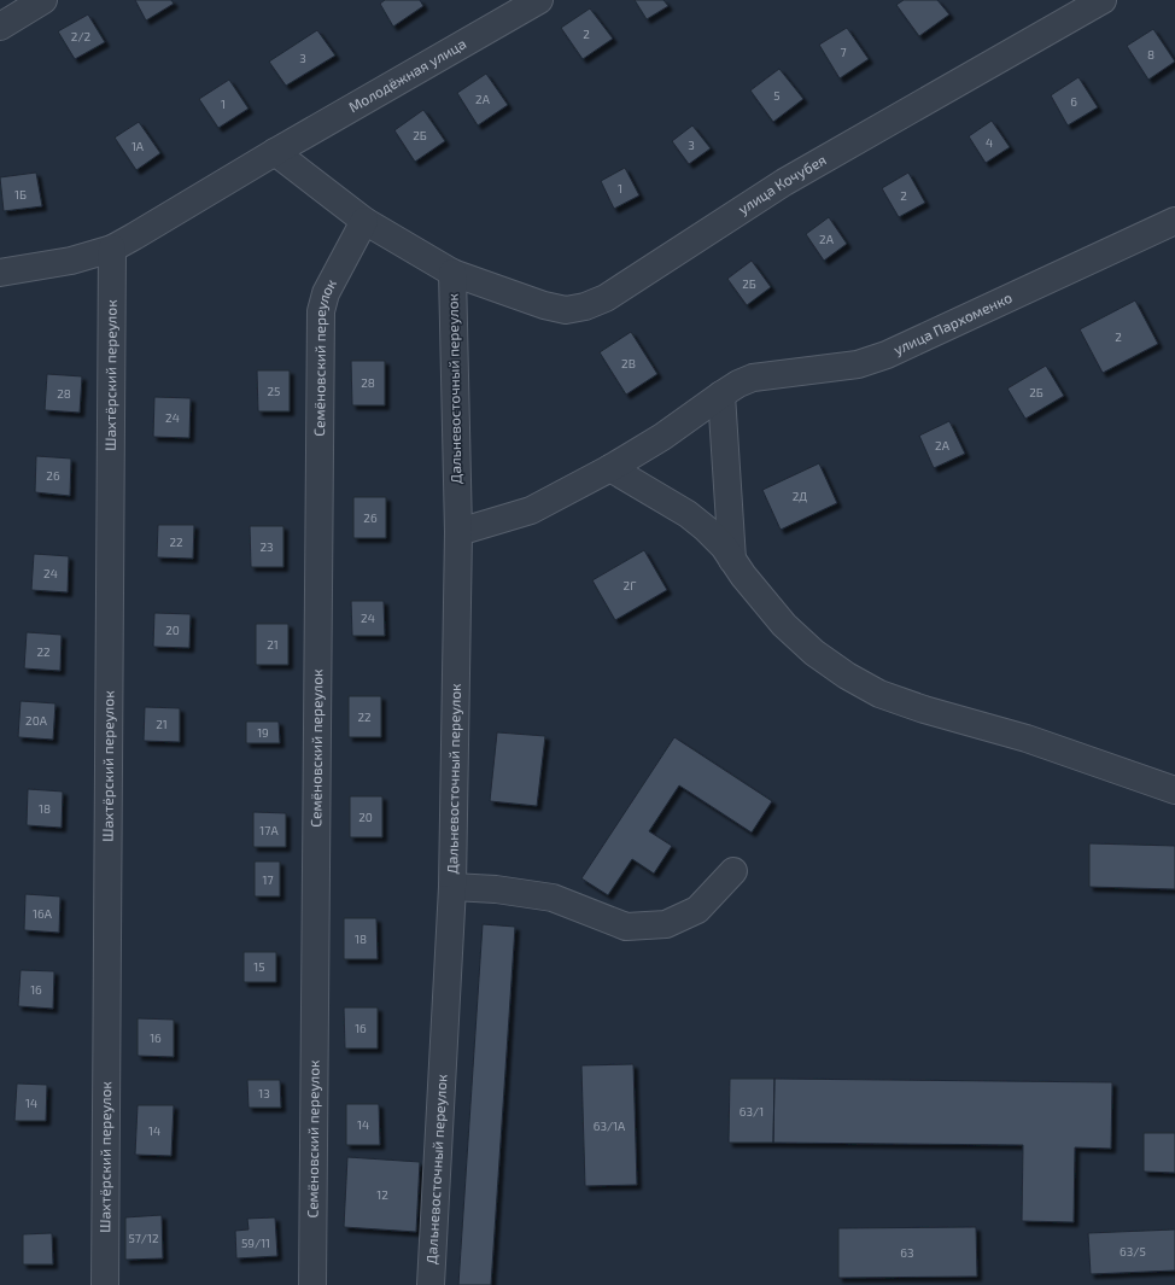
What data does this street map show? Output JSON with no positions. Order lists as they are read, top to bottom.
{
  "streets": {
    "street": [
      "Молодёжная улица",
      "улица Кочубея",
      "улица Пархоменко",
      "Семёновский переулок",
      "Шахтёрский переулок",
      "Дальневосточный переулок"
    ]
  },
  "crossings": [
    ["Молодёжная улица", "улица Кочубея"],
    ["Молодёжная улица", "Шахтёрский переулок"],
    ["улица Кочубея", "Семёновский переулок"],
    ["улица Кочубея", "Дальневосточный переулок"],
    ["улица Пархоменко", "Дальневосточный переулок"]
  ],
  "house_numbers": [
    "2",
    "2/2",
    "7",
    "8",
    "3",
    "5",
    "2А",
    "6",
    "1",
    "2Б",
    "4",
    "3",
    "1А",
    "1",
    "1Б",
    "2",
    "2А",
    "2Б",
    "2",
    "2В",
    "28",
    "25",
    "2Б",
    "28",
    "24",
    "2А",
    "26",
    "2Д",
    "26",
    "22",
    "23",
    "24",
    "2Г",
    "24",
    "20",
    "21",
    "22",
    "22",
    "20А",
    "21",
    "19",
    "18",
    "20",
    "17А",
    "17",
    "16А",
    "18",
    "15",
    "16",
    "16",
    "16",
    "13",
    "14",
    "63/1",
    "14",
    "63/1А",
    "14",
    "12",
    "57/12",
    "59/11",
    "63/5",
    "63"
  ]
}
